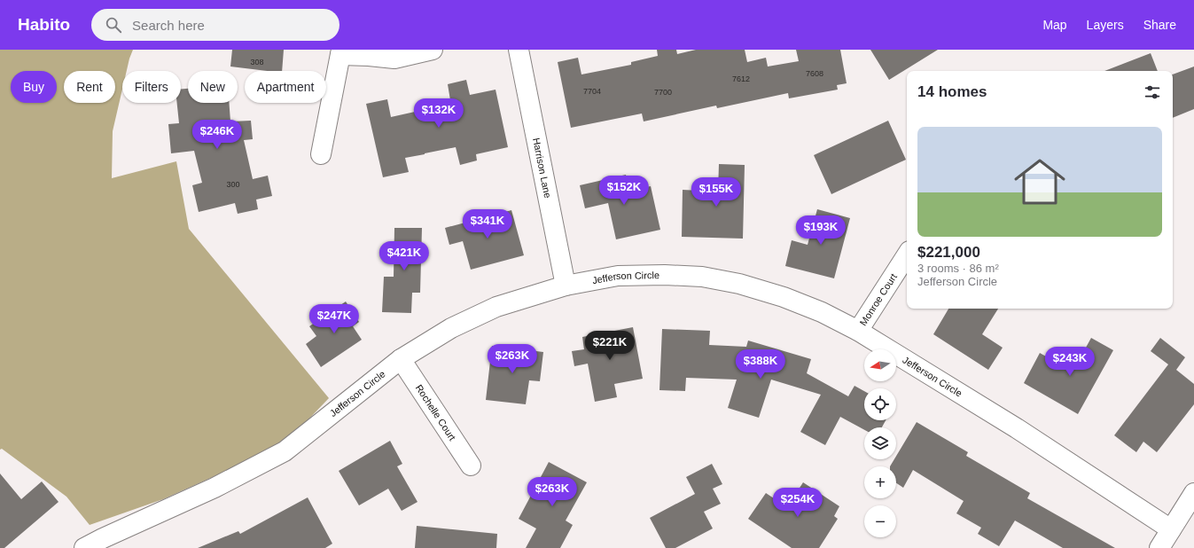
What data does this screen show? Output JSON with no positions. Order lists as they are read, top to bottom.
{
  "streets": {
    "street": [
      "Harrison Lane",
      "Jefferson Circle",
      "Monroe Court",
      "Rochelle Court"
    ]
  },
  "crossings": [
    ["Harrison Lane", "Jefferson Circle"],
    ["Jefferson Circle", "Monroe Court"],
    ["Jefferson Circle", "Rochelle Court"]
  ],
  "house_numbers": [
    "308",
    "7608",
    "7612",
    "7704",
    "7700",
    "300"
  ],
  "north": "left",
  "page": {
    "header": "Habito",
    "search": "Search here",
    "nav": ["Map", "Layers", "Share"],
    "chip": [
      "Buy",
      "Rent",
      "Filters",
      "New",
      "Apartment"
    ],
    "heading": "14 homes",
    "price": [
      "$132K",
      "$246K",
      "$152K",
      "$155K",
      "$341K",
      "$193K",
      "$421K",
      "$247K",
      "$221K",
      "$263K",
      "$243K",
      "$388K",
      "$263K",
      "$254K"
    ],
    "list": [
      {
        "name": "$221,000",
        "note": "3 rooms · 86 m² · Jefferson Circle"
      }
    ],
    "map_buttons": ["+", "−"]
  }
}
